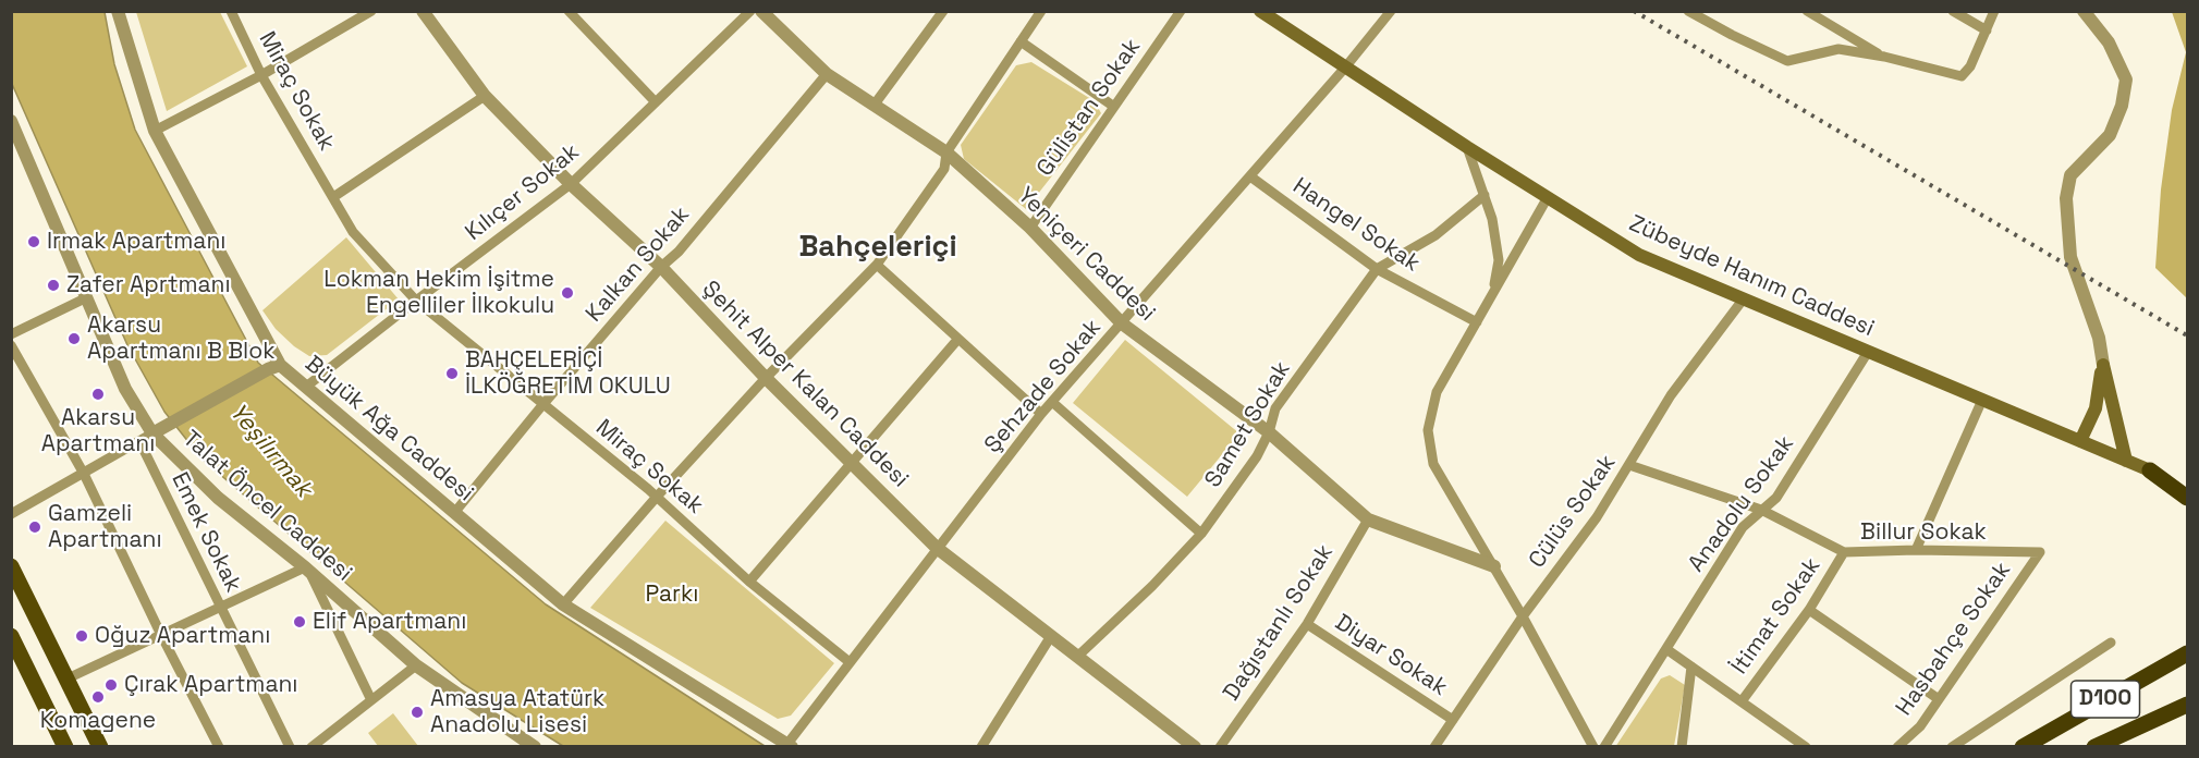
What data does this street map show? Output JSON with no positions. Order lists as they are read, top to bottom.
{
  "streets": {
    "highway": ["D100"],
    "main road": ["Zübeyde Hanım Caddesi"],
    "street": [
      "Miraç Sokak",
      "Gülistan Sokak",
      "Kılıçer Sokak",
      "Hangel Sokak",
      "Yeniçeri Caddesi",
      "Kalkan Sokak",
      "Şehit Alper Kalan Caddesi",
      "Şehzade Sokak",
      "Samet Sokak",
      "Büyük Ağa Caddesi",
      "Anadolu Sokak",
      "Talat Öncel Caddesi",
      "Cülüs Sokak",
      "Emek Sokak",
      "Billur Sokak",
      "İtimat Sokak",
      "Dağıstanlı Sokak",
      "Hasbahçe Sokak",
      "Diyar Sokak"
    ]
  },
  "crossings": [
    ["Miraç Sokak", "Kılıçer Sokak"],
    ["Miraç Sokak", "Kalkan Sokak"],
    ["Miraç Sokak", "Şehzade Sokak"],
    ["Gülistan Sokak", "Yeniçeri Caddesi"],
    ["Kılıçer Sokak", "Şehit Alper Kalan Caddesi"],
    ["Kılıçer Sokak", "Büyük Ağa Caddesi"],
    ["Hangel Sokak", "Şehzade Sokak"],
    ["Hangel Sokak", "Samet Sokak"],
    ["Yeniçeri Caddesi", "Kalkan Sokak"],
    ["Yeniçeri Caddesi", "Şehzade Sokak"],
    ["Yeniçeri Caddesi", "Samet Sokak"],
    ["Yeniçeri Caddesi", "Dağıstanlı Sokak"],
    ["Kalkan Sokak", "Şehit Alper Kalan Caddesi"],
    ["Kalkan Sokak", "Büyük Ağa Caddesi"],
    ["Zübeyde Hanım Caddesi", "Şehzade Sokak"],
    ["Zübeyde Hanım Caddesi", "Anadolu Sokak"],
    ["Zübeyde Hanım Caddesi", "Cülüs Sokak"],
    ["Şehit Alper Kalan Caddesi", "Şehzade Sokak"],
    ["Şehit Alper Kalan Caddesi", "Samet Sokak"],
    ["Şehzade Sokak", "Büyük Ağa Caddesi"],
    ["Anadolu Sokak", "Billur Sokak"],
    ["Cülüs Sokak", "Billur Sokak"],
    ["Cülüs Sokak", "Diyar Sokak"],
    ["Billur Sokak", "İtimat Sokak"],
    ["Billur Sokak", "Hasbahçe Sokak"],
    ["Dağıstanlı Sokak", "Diyar Sokak"]
  ],
  "districts": ["Bahçeleriçi"],
  "water": ["Yeşilırmak"],
  "parks": ["Parkı"],
  "places": [
    "Irmak Apartmanı",
    "Zafer Aprtmanı",
    "Lokman Hekim İşitme Engelliler İlkokulu",
    "Akarsu Apartmanı B Blok",
    "BAHÇELERİÇİ İLKÖĞRETİM OKULU",
    "Akarsu Apartmanı",
    "Gamzeli Apartmanı",
    "Elif Apartmanı",
    "Oğuz Apartmanı",
    "Çırak Apartmanı",
    "Komagene",
    "Amasya Atatürk Anadolu Lisesi"
  ]
}
